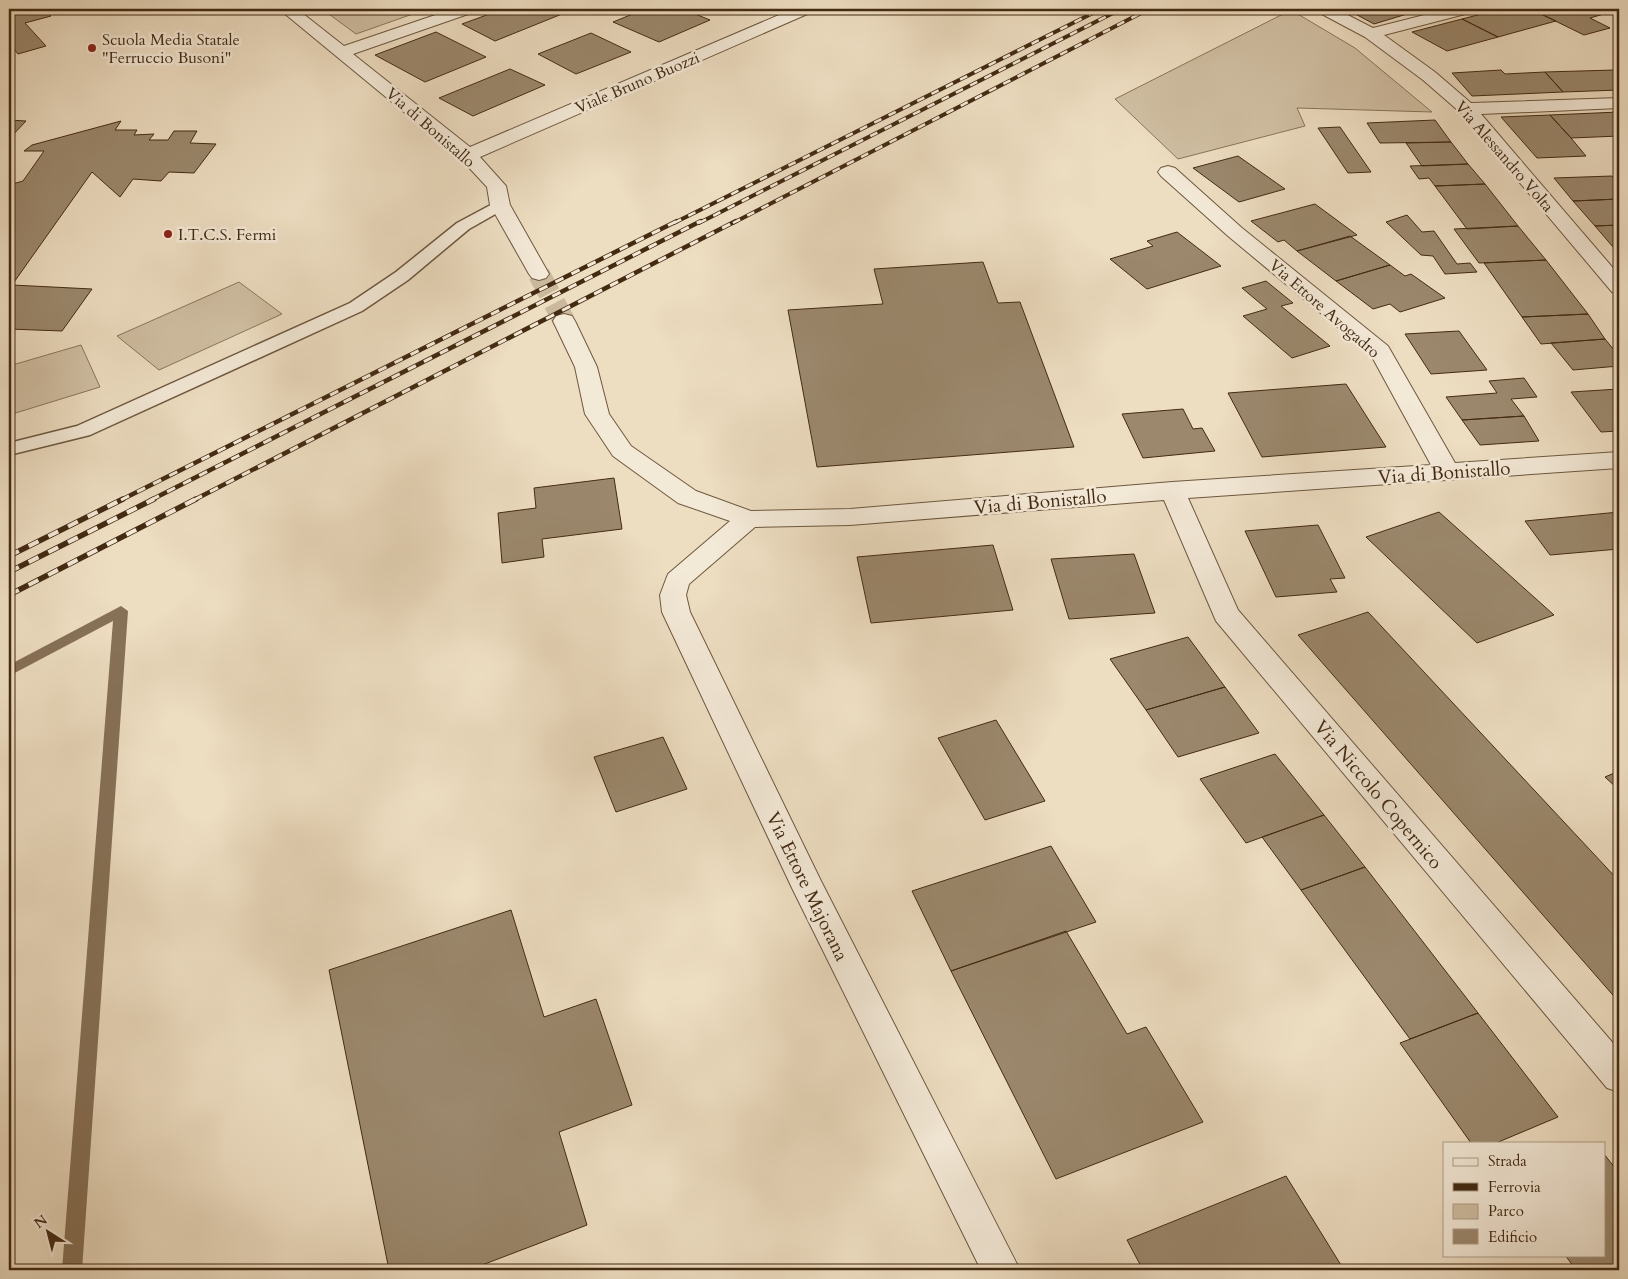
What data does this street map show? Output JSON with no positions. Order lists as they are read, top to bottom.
{
  "streets": {
    "street": [
      "Viale Bruno Buozzi",
      "Via di Bonistallo",
      "Via Alessandro Volta",
      "Via Ettore Avogadro",
      "Via Niccolo Copernico",
      "Via Ettore Majorana"
    ]
  },
  "crossings": [
    ["Viale Bruno Buozzi", "Via di Bonistallo"],
    ["Via di Bonistallo", "Via Ettore Avogadro"],
    ["Via di Bonistallo", "Via Niccolo Copernico"],
    ["Via di Bonistallo", "Via Ettore Majorana"]
  ],
  "places": ["Scuola Media Statale \"Ferruccio Busoni\"", "I.T.C.S. Fermi"],
  "legend": [
    "Strada",
    "Ferrovia",
    "Parco",
    "Edificio"
  ],
  "north": "top left"
}
